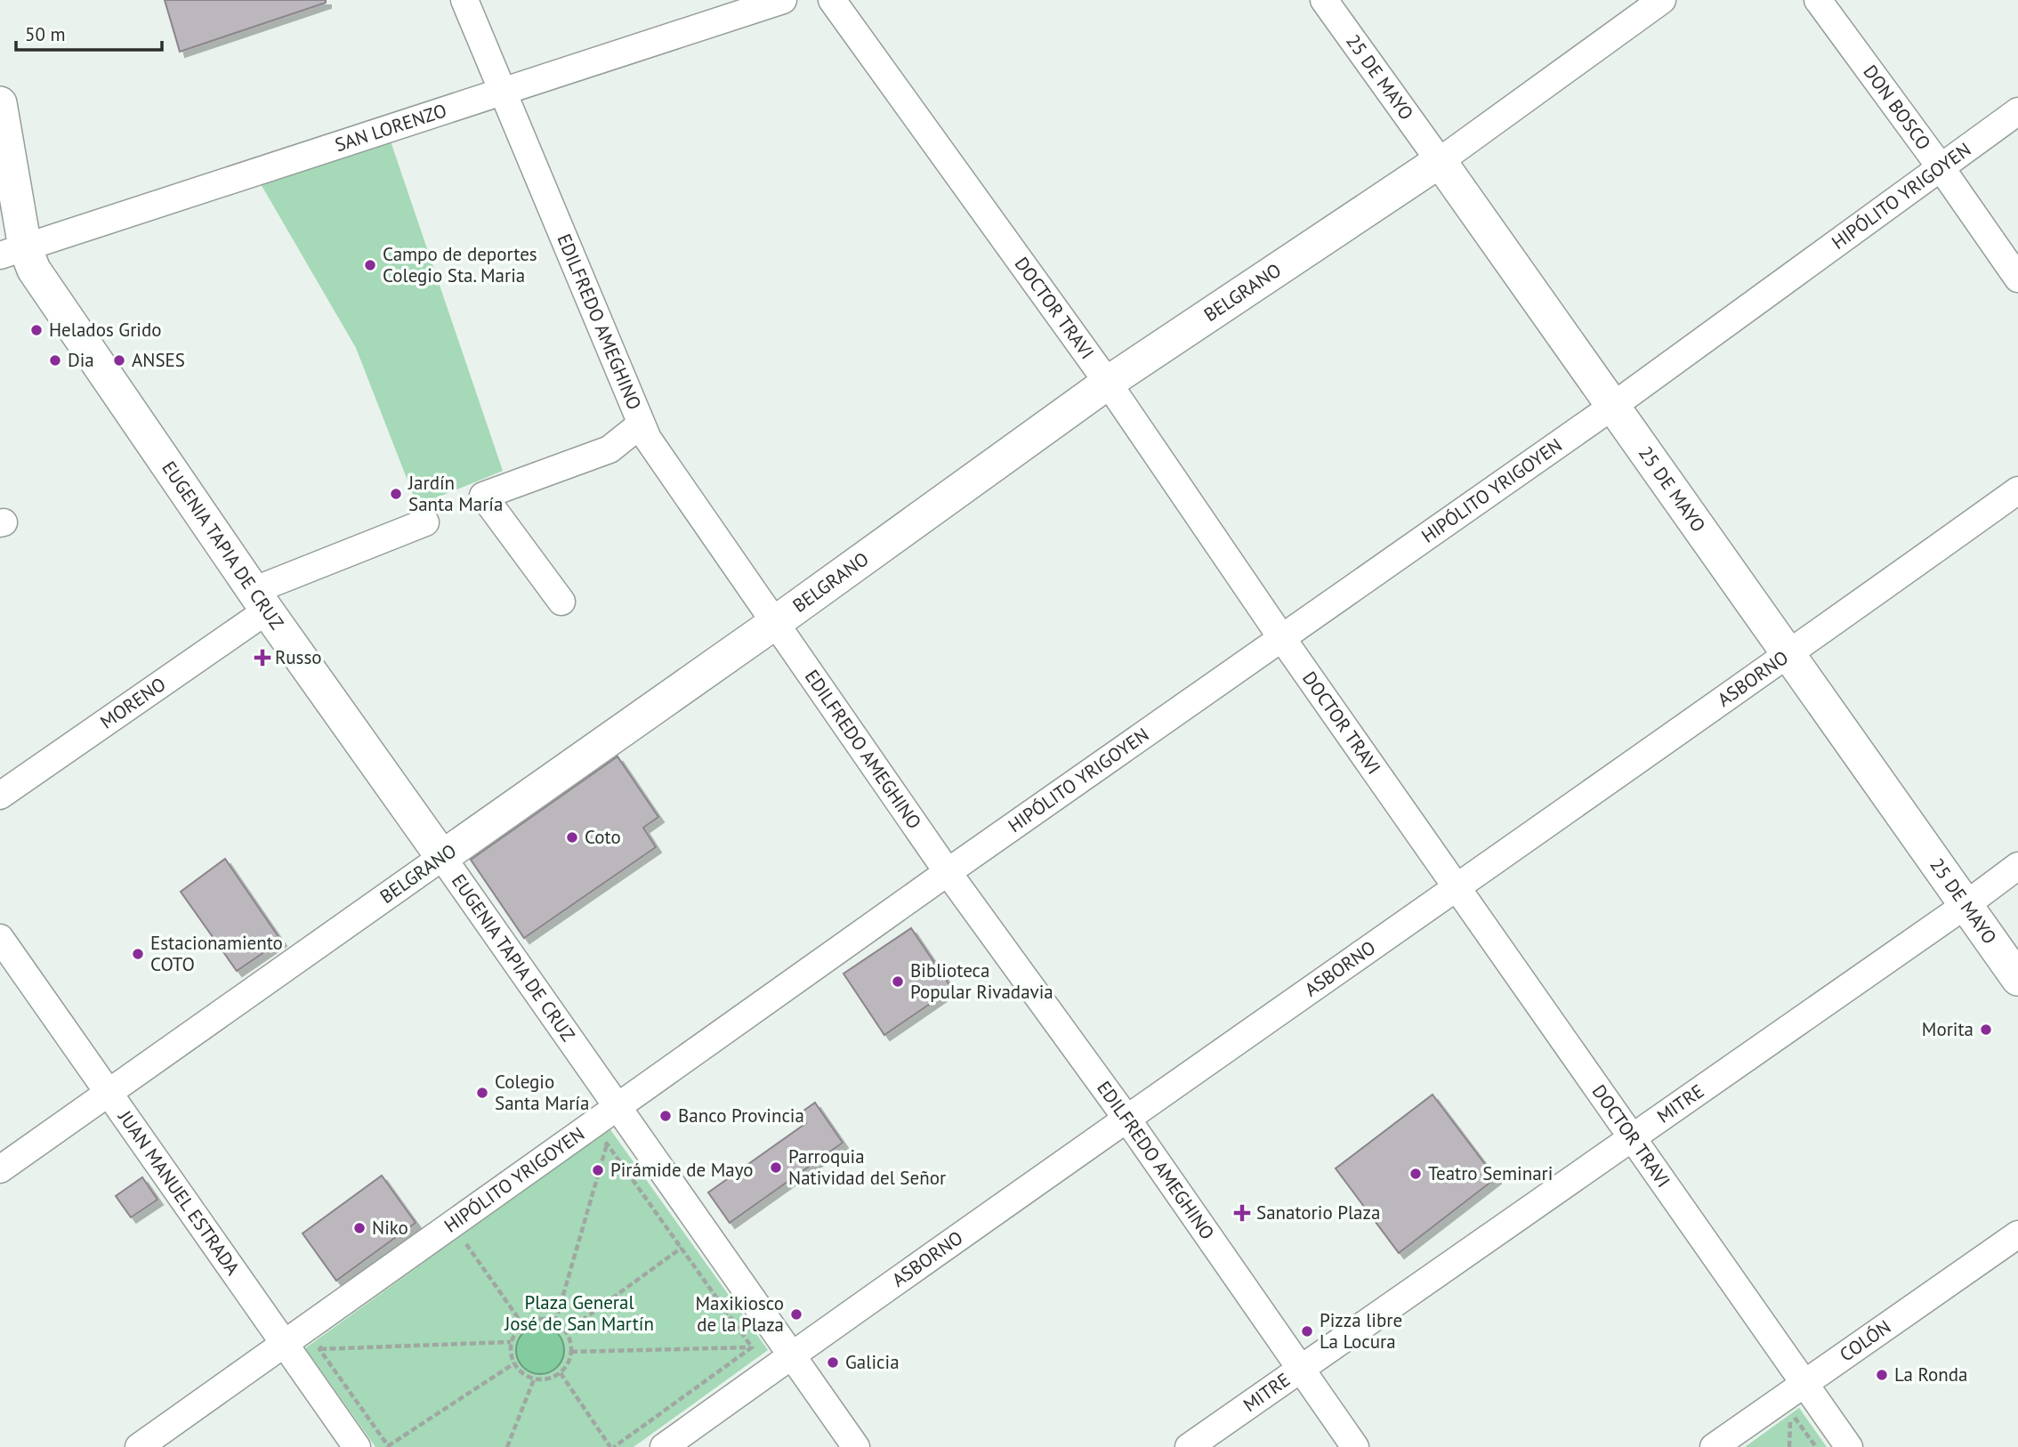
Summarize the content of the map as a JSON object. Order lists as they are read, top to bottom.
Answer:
{
  "streets": {
    "main road": ["25 DE MAYO", "BELGRANO", "EUGENIA TAPIA DE CRUZ"],
    "street": [
      "DON BOSCO",
      "SAN LORENZO",
      "HIPÓLITO YRIGOYEN",
      "DOCTOR TRAVI",
      "EDILFREDO AMEGHINO",
      "ASBORNO",
      "MORENO",
      "MITRE",
      "JUAN MANUEL ESTRADA",
      "COLÓN"
    ]
  },
  "crossings": [
    ["25 DE MAYO", "HIPÓLITO YRIGOYEN"],
    ["25 DE MAYO", "BELGRANO"],
    ["25 DE MAYO", "ASBORNO"],
    ["25 DE MAYO", "MITRE"],
    ["DON BOSCO", "HIPÓLITO YRIGOYEN"],
    ["SAN LORENZO", "EDILFREDO AMEGHINO"],
    ["SAN LORENZO", "EUGENIA TAPIA DE CRUZ"],
    ["HIPÓLITO YRIGOYEN", "DOCTOR TRAVI"],
    ["HIPÓLITO YRIGOYEN", "EDILFREDO AMEGHINO"],
    ["HIPÓLITO YRIGOYEN", "EUGENIA TAPIA DE CRUZ"],
    ["HIPÓLITO YRIGOYEN", "JUAN MANUEL ESTRADA"],
    ["BELGRANO", "DOCTOR TRAVI"],
    ["BELGRANO", "EDILFREDO AMEGHINO"],
    ["BELGRANO", "EUGENIA TAPIA DE CRUZ"],
    ["BELGRANO", "JUAN MANUEL ESTRADA"],
    ["DOCTOR TRAVI", "ASBORNO"],
    ["DOCTOR TRAVI", "MITRE"],
    ["DOCTOR TRAVI", "COLÓN"],
    ["EDILFREDO AMEGHINO", "ASBORNO"],
    ["EDILFREDO AMEGHINO", "MITRE"],
    ["EUGENIA TAPIA DE CRUZ", "ASBORNO"],
    ["EUGENIA TAPIA DE CRUZ", "MORENO"]
  ],
  "parks": ["Plaza General José de San Martín"],
  "places": {
    "other": [
      "Campo de deportes Colegio Sta. Maria",
      "Helados Grido",
      "Dia",
      "ANSES",
      "Jardín Santa María",
      "Coto",
      "Estacionamiento COTO",
      "Biblioteca Popular Rivadavia",
      "Morita",
      "Colegio Santa María",
      "Banco Provincia",
      "Parroquia Natividad del Señor",
      "Pirámide de Mayo",
      "Teatro Seminari",
      "Niko",
      "Maxikiosco de la Plaza",
      "Pizza libre La Locura",
      "Galicia",
      "La Ronda"
    ],
    "health": ["Russo", "Sanatorio Plaza"]
  },
  "scale_bar": "50 m"
}
